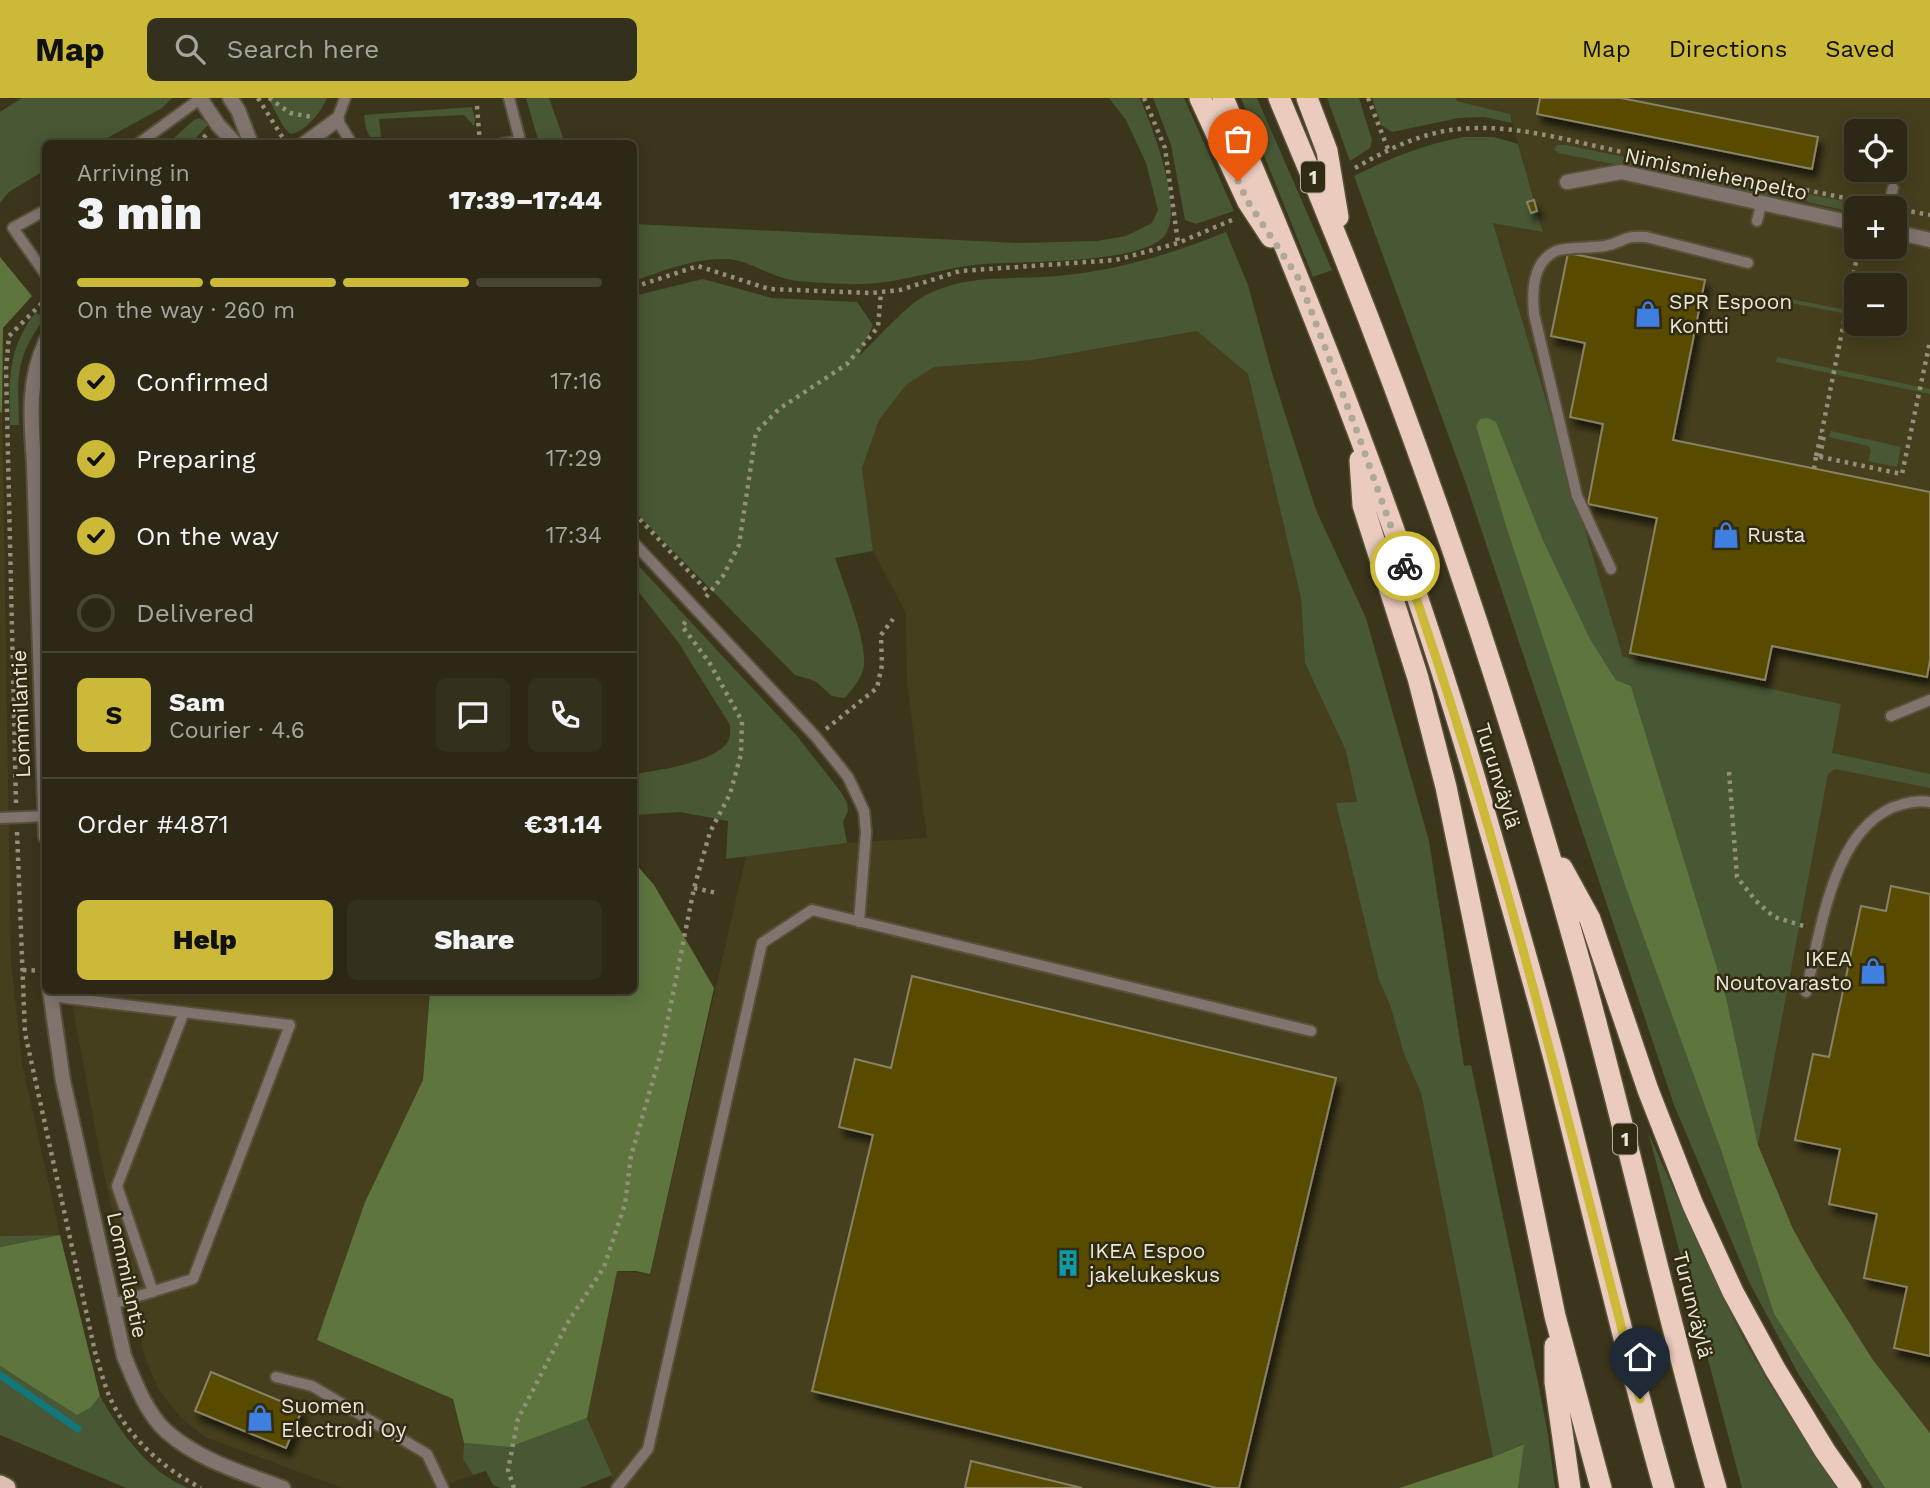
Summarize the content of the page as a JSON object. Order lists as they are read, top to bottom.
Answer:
{
  "streets": {
    "highway": ["1", "Turunväylä"],
    "street": ["Nimismiehenpelto", "Lommilantie"]
  },
  "places": {
    "shop": [
      "SPR Espoon Kontti",
      "Rusta",
      "IKEA Noutovarasto",
      "Suomen Electrodi Oy"
    ],
    "building": ["IKEA Espoo jakelukeskus"]
  },
  "page": {
    "header": "Map",
    "search": "Search here",
    "nav": ["Map", "Directions", "Saved"],
    "map_buttons": ["+", "−"],
    "heading": ["3 min", "Arriving in", "17:39–17:44"],
    "panel": [
      "Sam",
      "Courier · 4.6",
      "Order #4871",
      "€31.14"
    ],
    "bar": "On the way · 260 m",
    "list": [
      ["Confirmed", "17:16"],
      ["Preparing", "17:29"],
      ["On the way", "17:34"],
      "Delivered"
    ],
    "round": "S",
    "buttons": ["Help", "Share"]
  }
}
